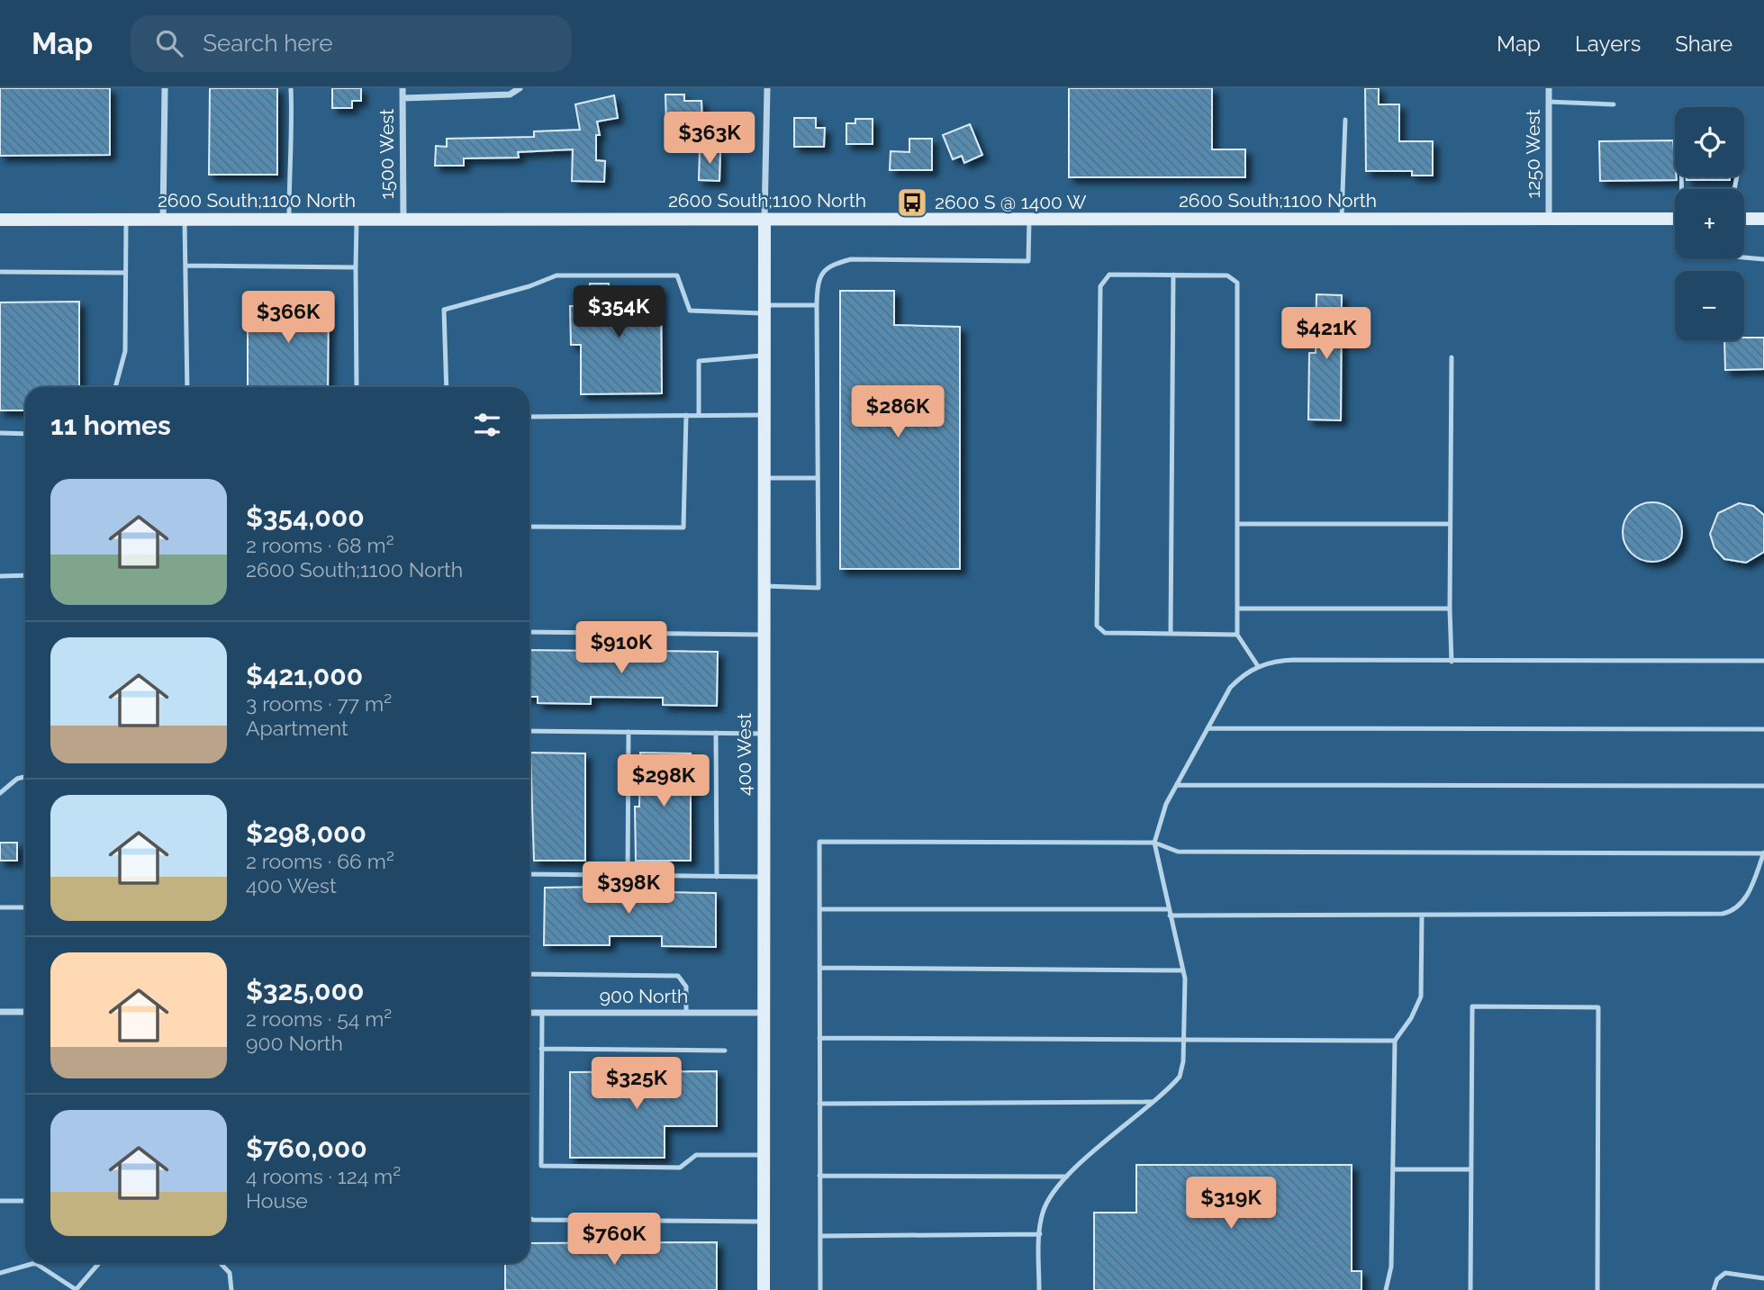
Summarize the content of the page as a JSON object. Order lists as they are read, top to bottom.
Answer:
{
  "streets": {
    "main road": ["2600 South;1100 North", "400 West"],
    "street": ["1500 West", "1250 West", "900 North"]
  },
  "crossings": [
    ["1500 West", "2600 South;1100 North"],
    ["1250 West", "2600 South;1100 North"],
    ["2600 South;1100 North", "400 West"],
    ["400 West", "900 North"]
  ],
  "places": {
    "bus stop": ["2600 S @ 1400 W"]
  },
  "page": {
    "header": "Map",
    "search": "Search here",
    "nav": ["Map", "Layers", "Share"],
    "map_buttons": ["+", "−"],
    "price": [
      "$363K",
      "$354K",
      "$366K",
      "$421K",
      "$286K",
      "$910K",
      "$298K",
      "$398K",
      "$325K",
      "$319K",
      "$760K"
    ],
    "heading": "11 homes",
    "list": [
      {
        "name": "$354,000",
        "note": "2 rooms · 68 m² · 2600 South;1100 North"
      },
      {
        "name": "$421,000",
        "note": "3 rooms · 77 m² · Apartment"
      },
      {
        "name": "$298,000",
        "note": "2 rooms · 66 m² · 400 West"
      },
      {
        "name": "$325,000",
        "note": "2 rooms · 54 m² · 900 North"
      },
      {
        "name": "$760,000",
        "note": "4 rooms · 124 m² · House"
      }
    ]
  }
}
